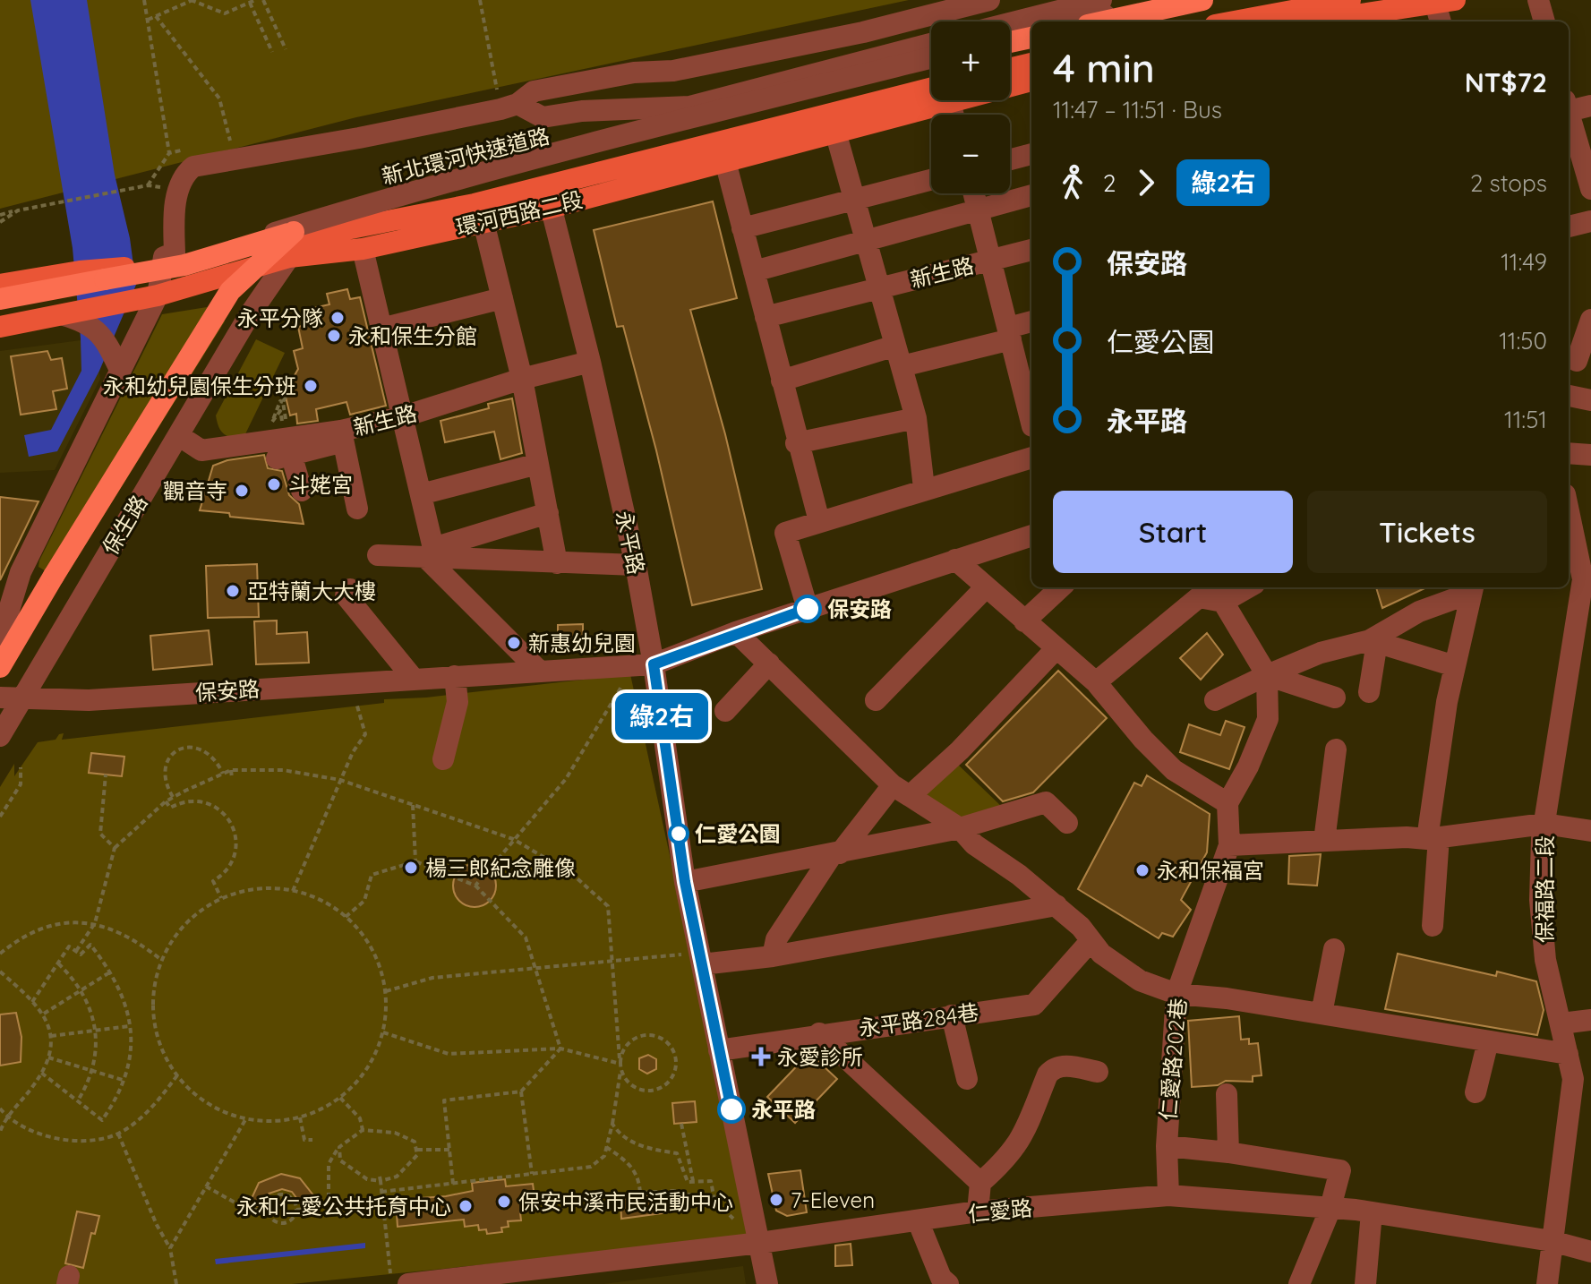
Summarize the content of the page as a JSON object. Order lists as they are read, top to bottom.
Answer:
{
  "streets": {
    "highway": ["新北環河快速道路"],
    "main road": ["環河西路二段"],
    "street": [
      "新生路",
      "保生路",
      "永平路",
      "保安路",
      "保福路二段",
      "永平路284巷",
      "仁愛路202巷",
      "仁愛路"
    ]
  },
  "crossings": [
    ["新北環河快速道路", "環河西路二段"],
    ["新北環河快速道路", "保生路"],
    ["環河西路二段", "保生路"],
    ["環河西路二段", "永平路"],
    ["新生路", "保生路"],
    ["新生路", "永平路"],
    ["保生路", "保安路"],
    ["永平路", "保安路"],
    ["永平路", "永平路284巷"],
    ["永平路", "仁愛路"],
    ["保福路二段", "仁愛路"],
    ["仁愛路202巷", "仁愛路"]
  ],
  "places": {
    "other": [
      "永平分隊",
      "永和保生分館",
      "永和幼兒園保生分班",
      "斗姥宮",
      "觀音寺",
      "亞特蘭大大樓",
      "保安路",
      "新惠幼兒園",
      "仁愛公園",
      "楊三郎紀念雕像",
      "永和保福宮",
      "永平路",
      "7-Eleven",
      "保安中溪市民活動中心",
      "永和仁愛公共托育中心"
    ],
    "health": ["永愛診所"]
  },
  "lines": ["bus line 綠2右"],
  "page": {
    "on_map": "綠2右",
    "map_buttons": ["+", "−"],
    "heading": ["4 min", "11:47 – 11:51 · Bus", "NT$72"],
    "legs": ["2", "綠2右", "2 stops"],
    "list": [
      {
        "name": "保安路",
        "value": "11:49"
      },
      {
        "name": "仁愛公園",
        "value": "11:50"
      },
      {
        "name": "永平路",
        "value": "11:51"
      }
    ],
    "buttons": ["Start", "Tickets"]
  }
}
